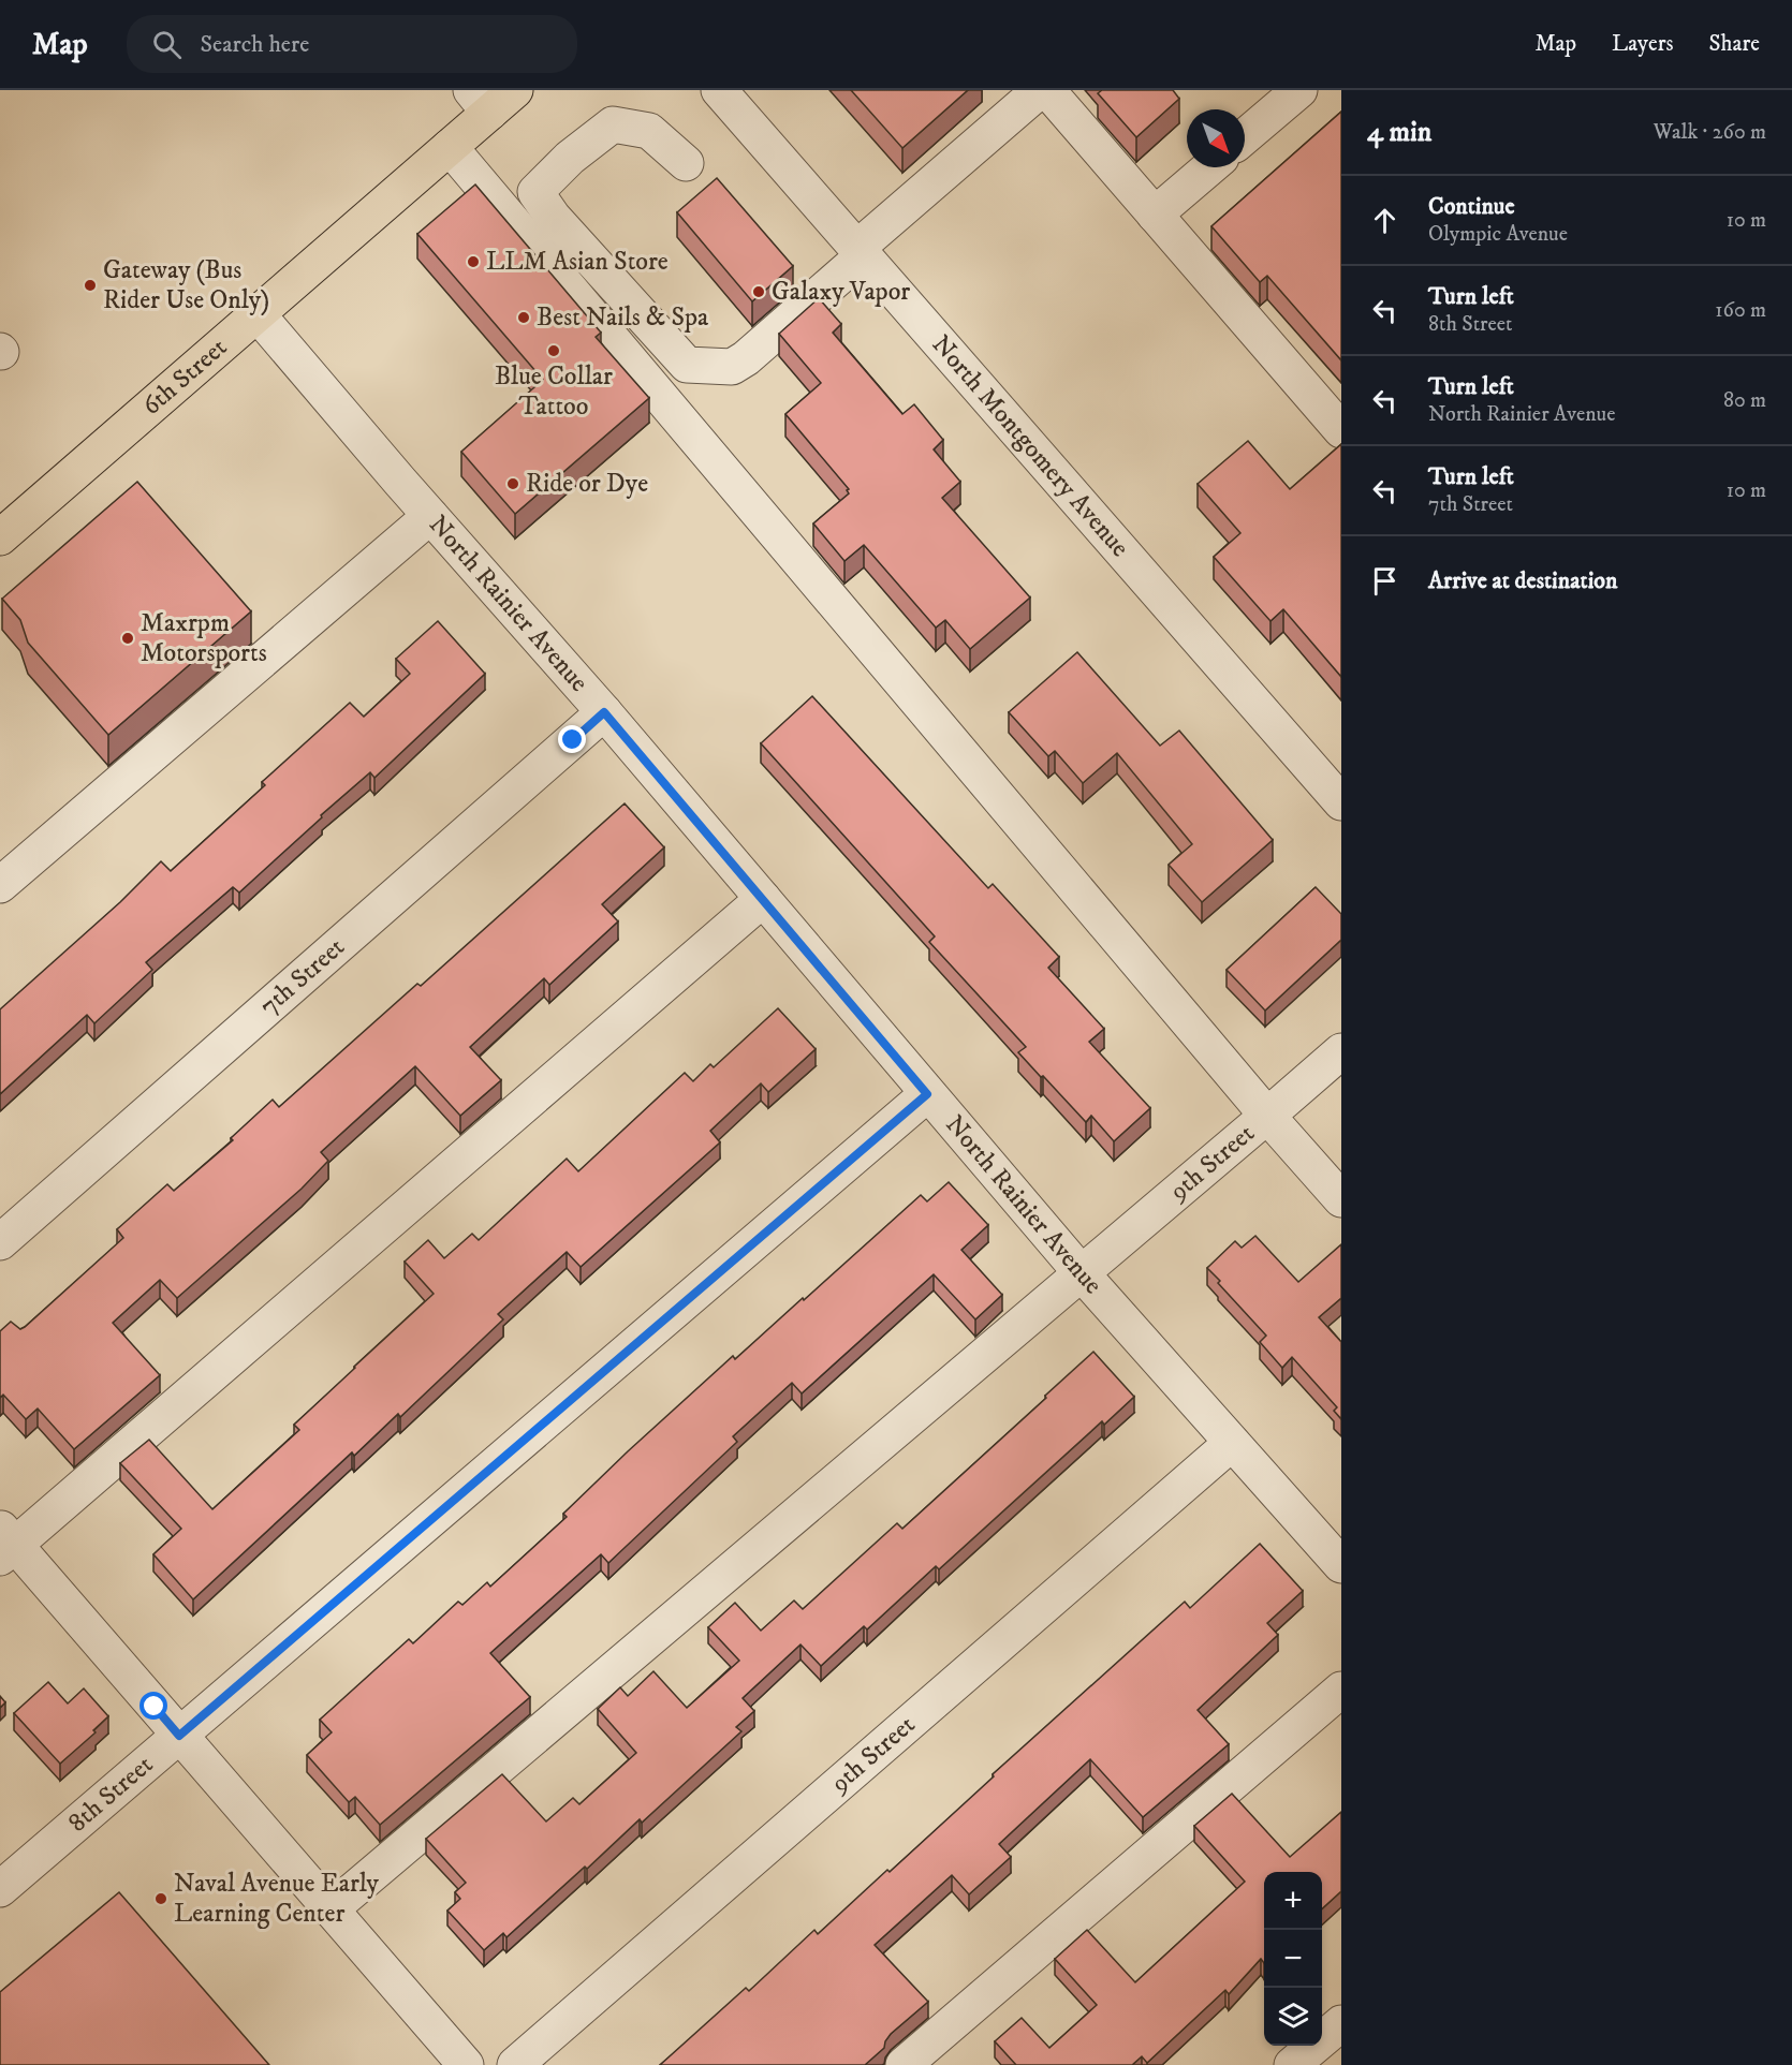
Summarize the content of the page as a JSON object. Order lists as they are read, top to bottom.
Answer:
{
  "streets": {
    "main road": ["6th Street"],
    "street": [
      "North Montgomery Avenue",
      "North Rainier Avenue",
      "7th Street",
      "9th Street",
      "8th Street"
    ]
  },
  "crossings": [
    ["6th Street", "North Rainier Avenue"],
    ["North Rainier Avenue", "7th Street"],
    ["North Rainier Avenue", "9th Street"],
    ["North Rainier Avenue", "8th Street"]
  ],
  "places": [
    "LLM Asian Store",
    "Gateway (Bus Rider Use Only)",
    "Galaxy Vapor",
    "Best Nails & Spa",
    "Blue Collar Tattoo",
    "Ride or Dye",
    "Maxrpm Motorsports",
    "Naval Avenue Early Learning Center"
  ],
  "north": "bottom right",
  "page": {
    "header": "Map",
    "search": "Search here",
    "nav": ["Map", "Layers", "Share"],
    "heading": ["4 min", "Walk · 260 m"],
    "list": [
      ["Continue", "Olympic Avenue", "10 m"],
      ["Turn left", "8th Street", "160 m"],
      ["Turn left", "North Rainier Avenue", "80 m"],
      ["Turn left", "7th Street", "10 m"],
      "Arrive at destination"
    ],
    "map_buttons": ["+", "−"]
  }
}
